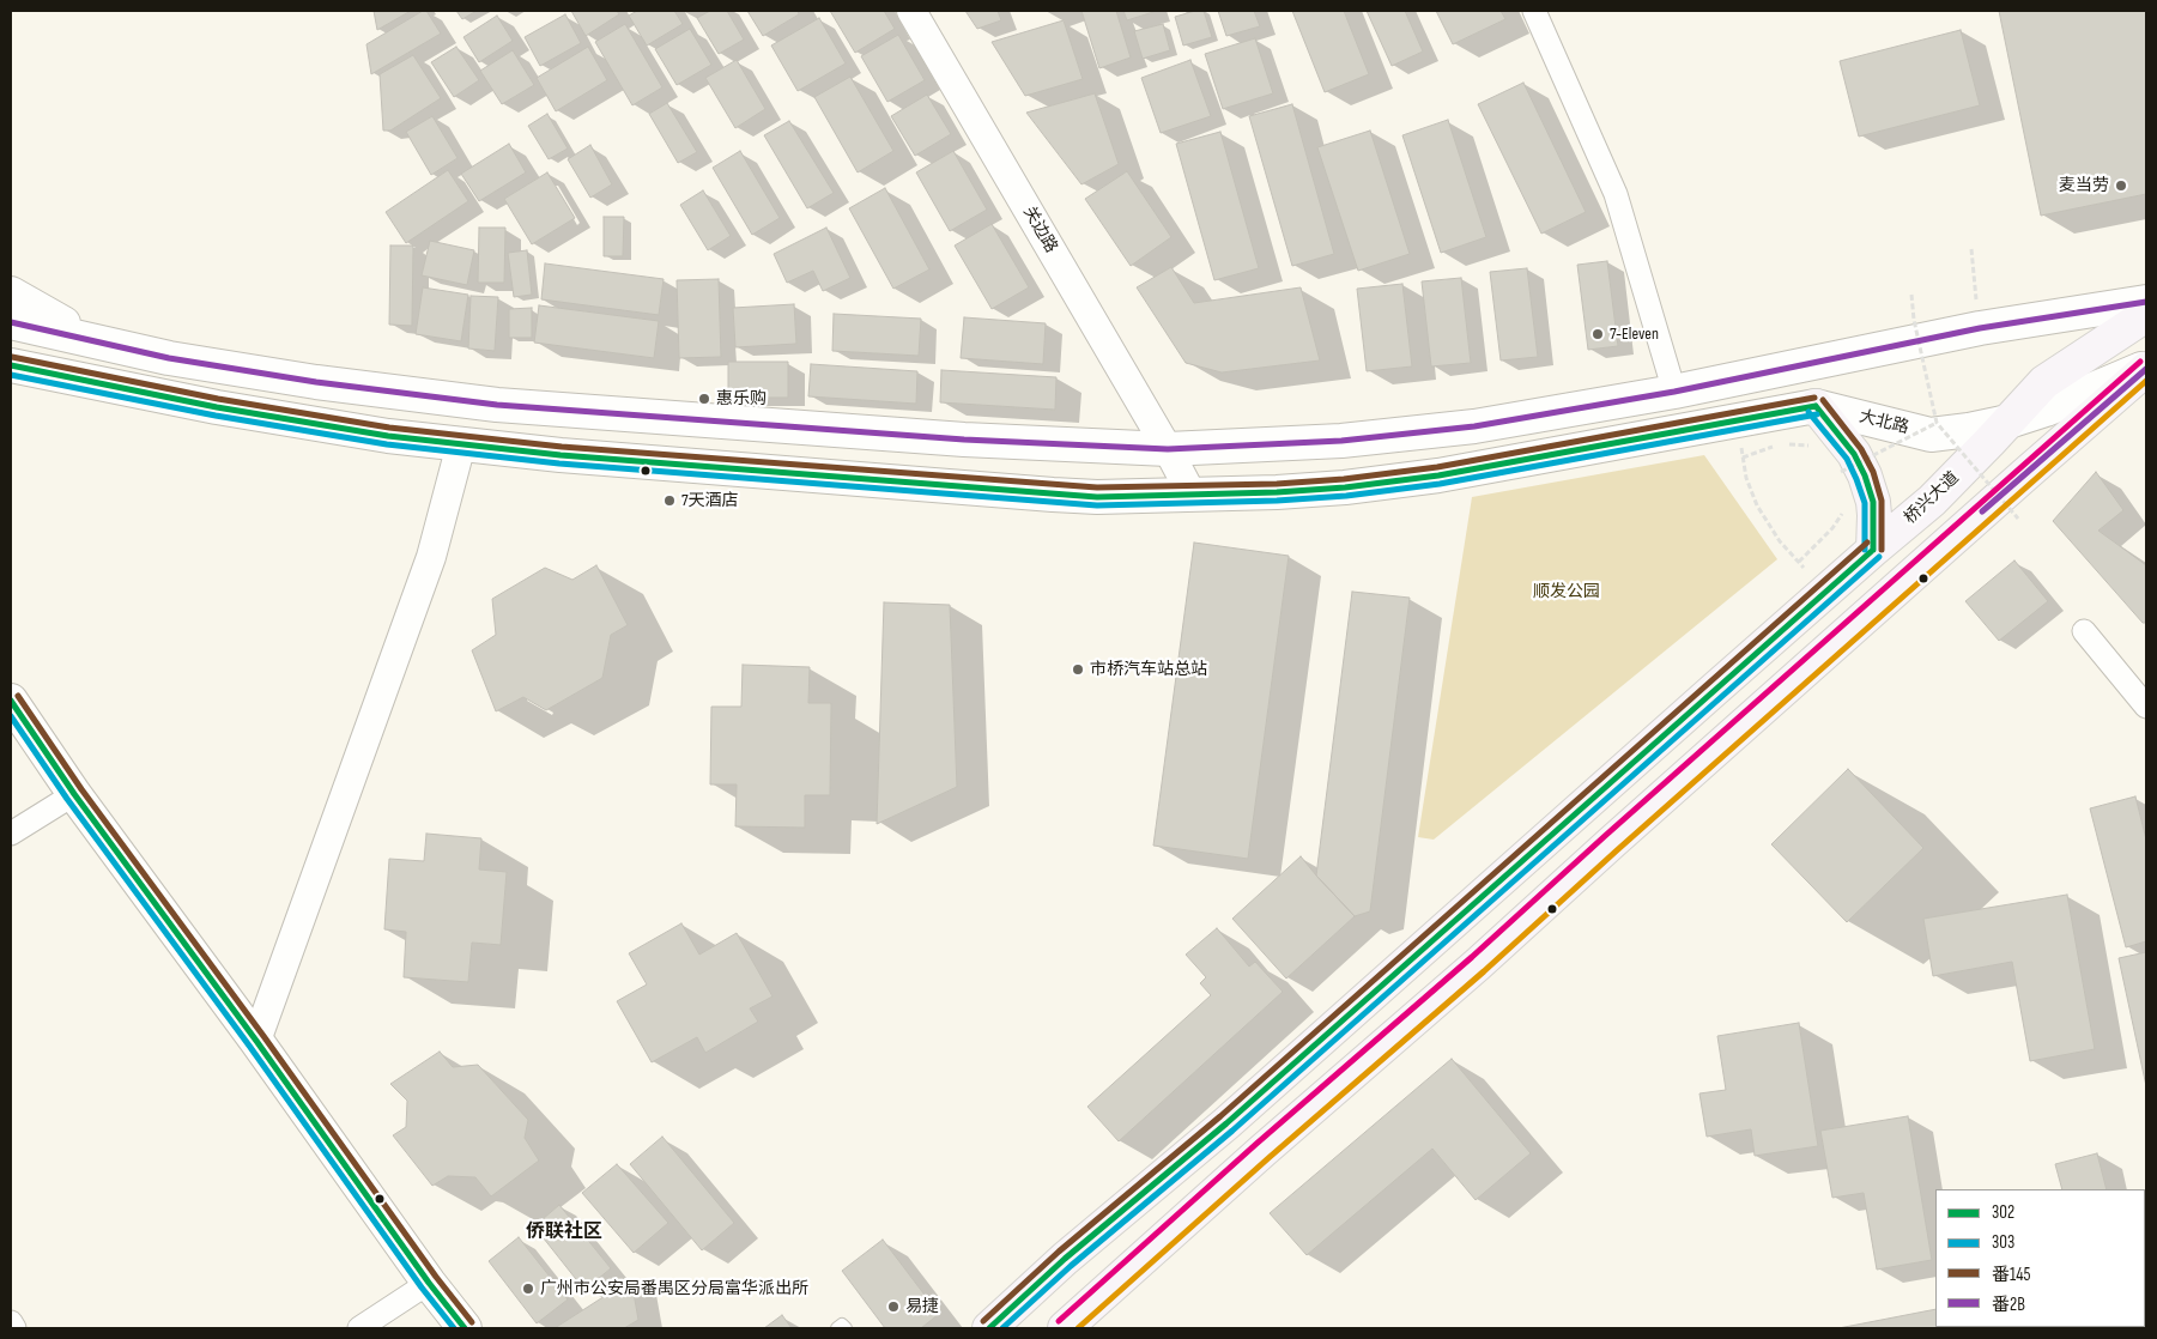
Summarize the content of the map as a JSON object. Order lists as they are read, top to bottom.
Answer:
{
  "streets": {
    "main road": ["大北路", "桥兴大道"],
    "street": ["关边路"]
  },
  "crossings": [
    ["关边路", "大北路"],
    ["大北路", "桥兴大道"]
  ],
  "districts": ["侨联社区"],
  "parks": ["顺发公园"],
  "places": [
    "麦当劳",
    "7-Eleven",
    "惠乐购",
    "7天酒店",
    "市桥汽车站总站",
    "广州市公安局番禺区分局富华派出所",
    "易捷"
  ],
  "lines": [
    "transit line 番2B",
    "transit line 番145",
    "transit line 302",
    "transit line 303"
  ],
  "legend": [
    "302",
    "303",
    "番145",
    "番2B"
  ]
}
